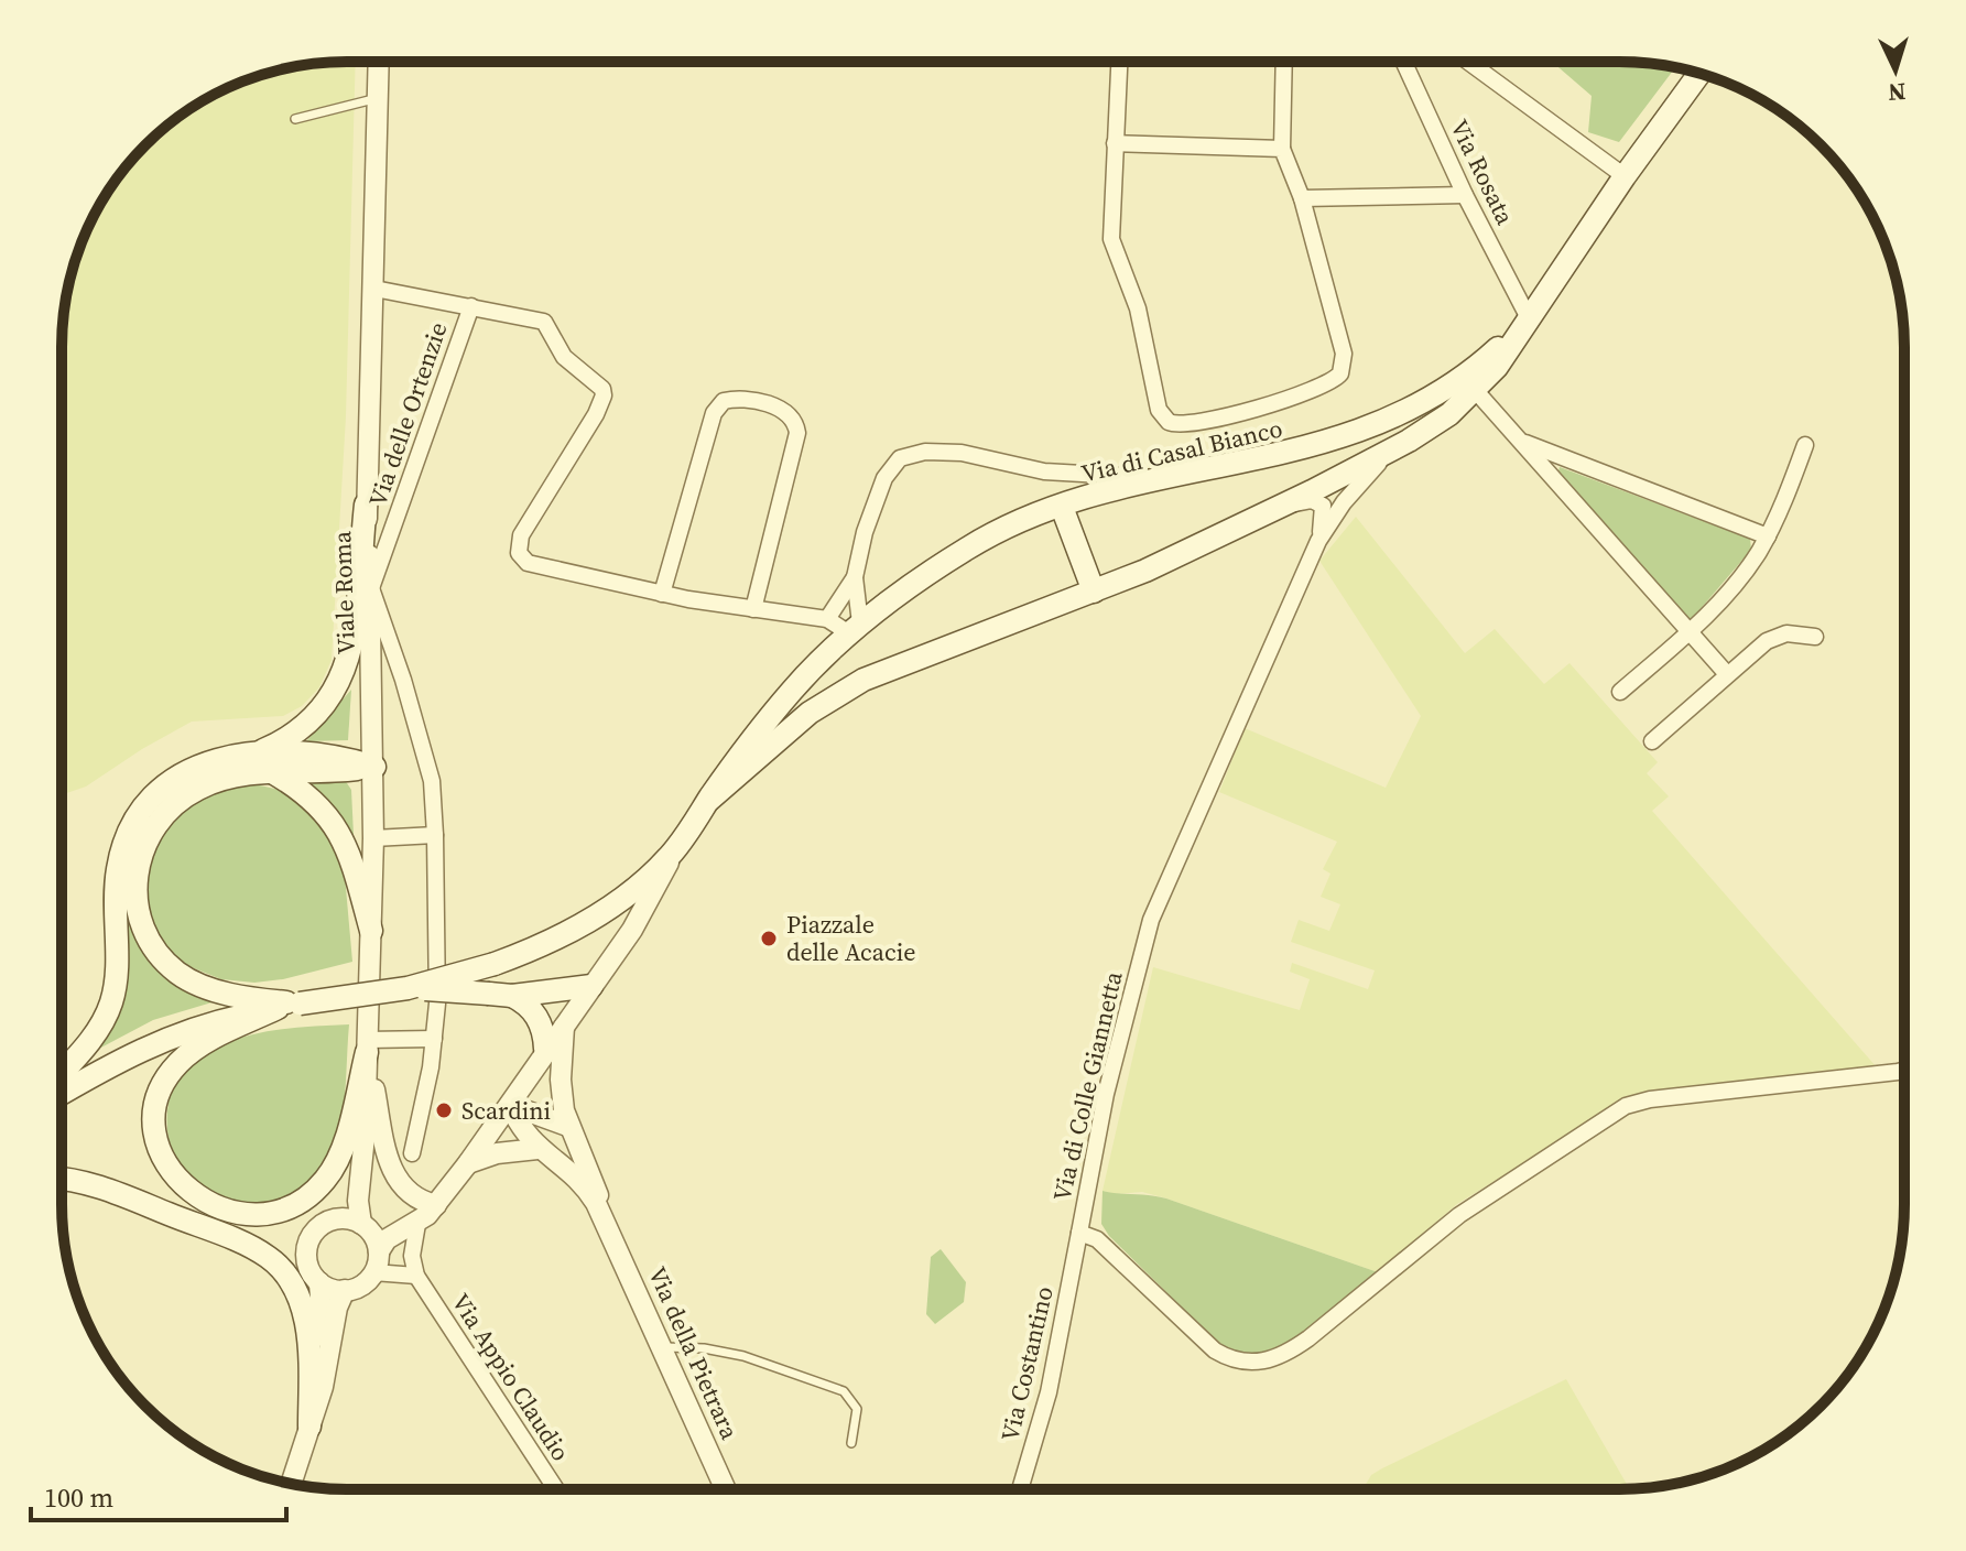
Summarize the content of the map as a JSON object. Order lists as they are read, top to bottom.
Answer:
{
  "streets": {
    "main road": ["Via di Casal Bianco"],
    "street": [
      "Via Rosata",
      "Via delle Ortenzie",
      "Viale Roma",
      "Via di Colle Giannetta",
      "Via della Pietrara",
      "Via Costantino",
      "Via Appio Claudio"
    ]
  },
  "crossings": [
    ["Via Rosata", "Via di Casal Bianco"],
    ["Via delle Ortenzie", "Viale Roma"],
    ["Via di Casal Bianco", "Via di Colle Giannetta"],
    ["Via di Colle Giannetta", "Via Costantino"]
  ],
  "places": ["Piazzale delle Acacie", "Scardini"],
  "scale_bar": "100 m",
  "north": "bottom"
}
